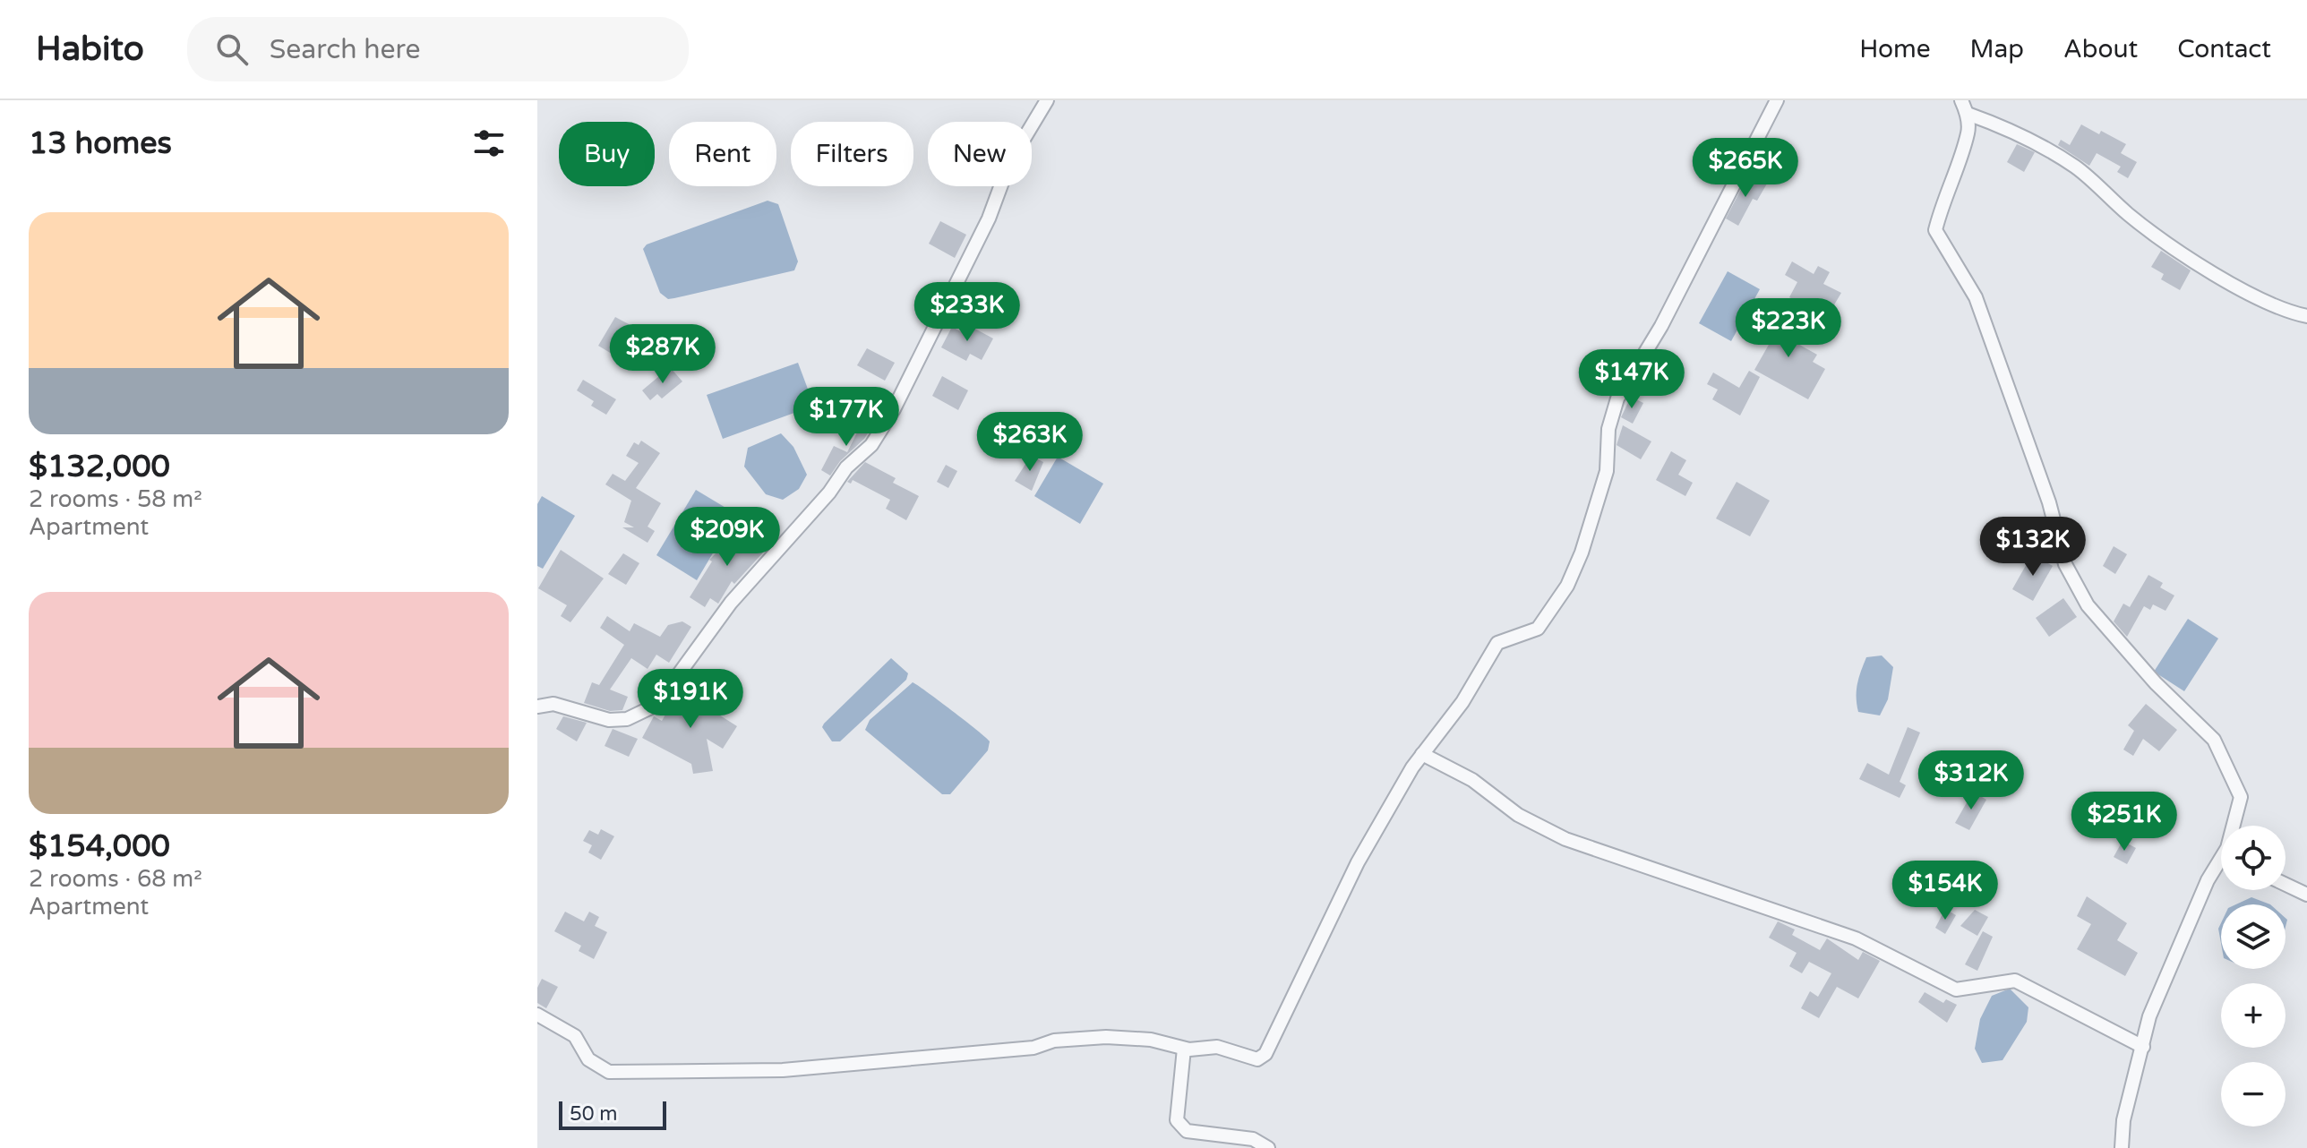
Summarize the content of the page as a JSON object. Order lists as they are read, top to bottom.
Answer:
{
  "scale_bar": "50 m",
  "page": {
    "header": "Habito",
    "search": "Search here",
    "nav": [
      "Home",
      "Map",
      "About",
      "Contact"
    ],
    "heading": "13 homes",
    "chip": [
      "Buy",
      "Rent",
      "Filters",
      "New"
    ],
    "price": [
      "$265K",
      "$233K",
      "$223K",
      "$287K",
      "$147K",
      "$177K",
      "$263K",
      "$209K",
      "$132K",
      "$191K",
      "$312K",
      "$251K",
      "$154K"
    ],
    "list": [
      {
        "name": "$132,000",
        "note": "2 rooms · 58 m² · Apartment"
      },
      {
        "name": "$154,000",
        "note": "2 rooms · 68 m² · Apartment"
      }
    ],
    "map_buttons": ["+", "−"],
    "scale": "50 m"
  }
}
